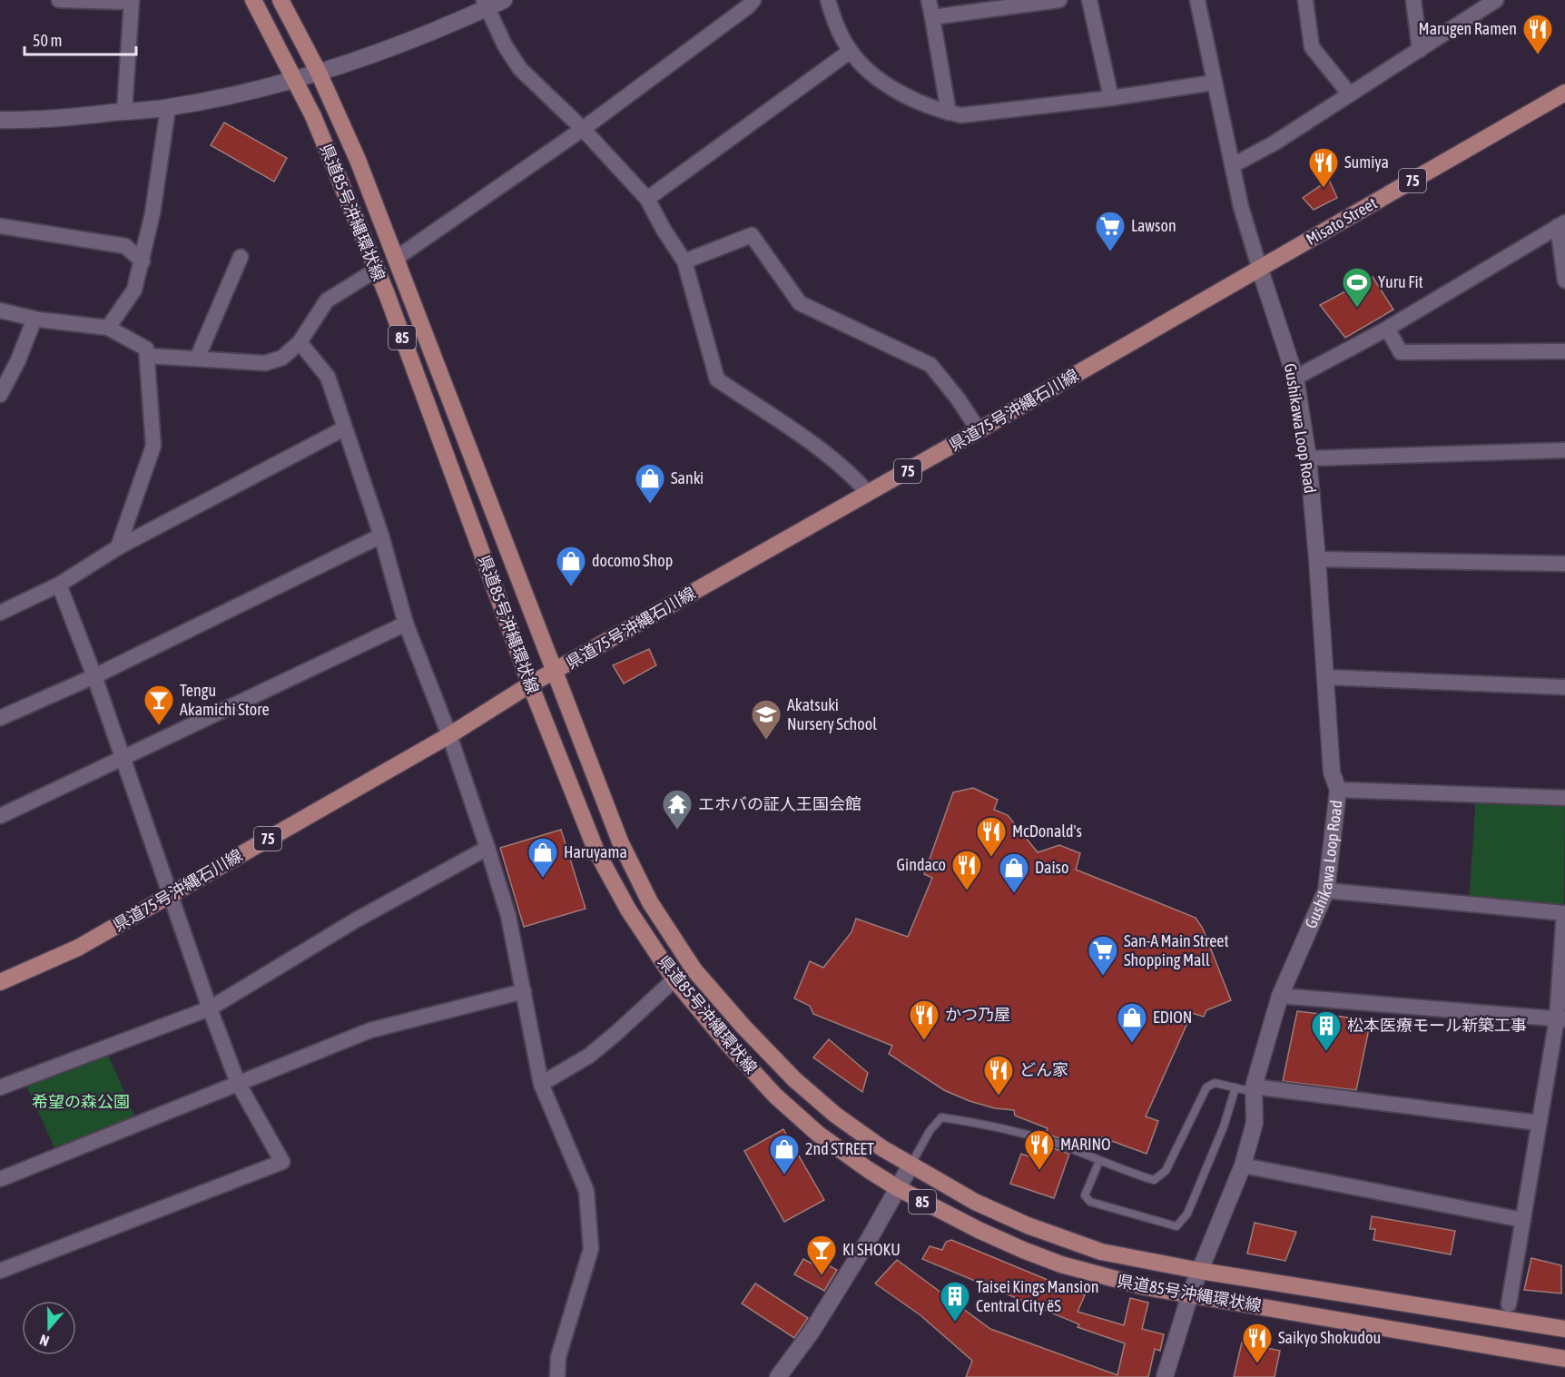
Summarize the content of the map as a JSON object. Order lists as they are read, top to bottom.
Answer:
{
  "streets": {
    "main road": [
      "75",
      "県道85号沖縄環状線",
      "Misato Street",
      "85",
      "県道75号沖縄石川線",
      "Gushikawa Loop Road"
    ]
  },
  "crossings": [
    ["県道85号沖縄環状線", "県道75号沖縄石川線"],
    ["県道85号沖縄環状線", "Gushikawa Loop Road"],
    ["Misato Street", "県道75号沖縄石川線"],
    ["Misato Street", "Gushikawa Loop Road"],
    ["県道75号沖縄石川線", "Gushikawa Loop Road"]
  ],
  "parks": ["希望の森公園"],
  "places": {
    "restaurant": [
      "Marugen Ramen",
      "Sumiya",
      "McDonald's",
      "Gindaco",
      "かつ乃屋",
      "どん家",
      "MARINO",
      "Saikyo Shokudou"
    ],
    "supermarket": ["Lawson", "San-A Main Street Shopping Mall"],
    "sports": ["Yuru Fit"],
    "shop": [
      "Sanki",
      "docomo Shop",
      "Haruyama",
      "Daiso",
      "EDION",
      "2nd STREET"
    ],
    "bar": ["Tengu Akamichi Store", "KI SHOKU"],
    "school or university": ["Akatsuki Nursery School"],
    "temple": ["エホバの証人王国会館"],
    "building": ["松本医療モール新築工事", "Taisei Kings Mansion Central City ëS"]
  },
  "scale_bar": "50 m",
  "north": "bottom"
}
